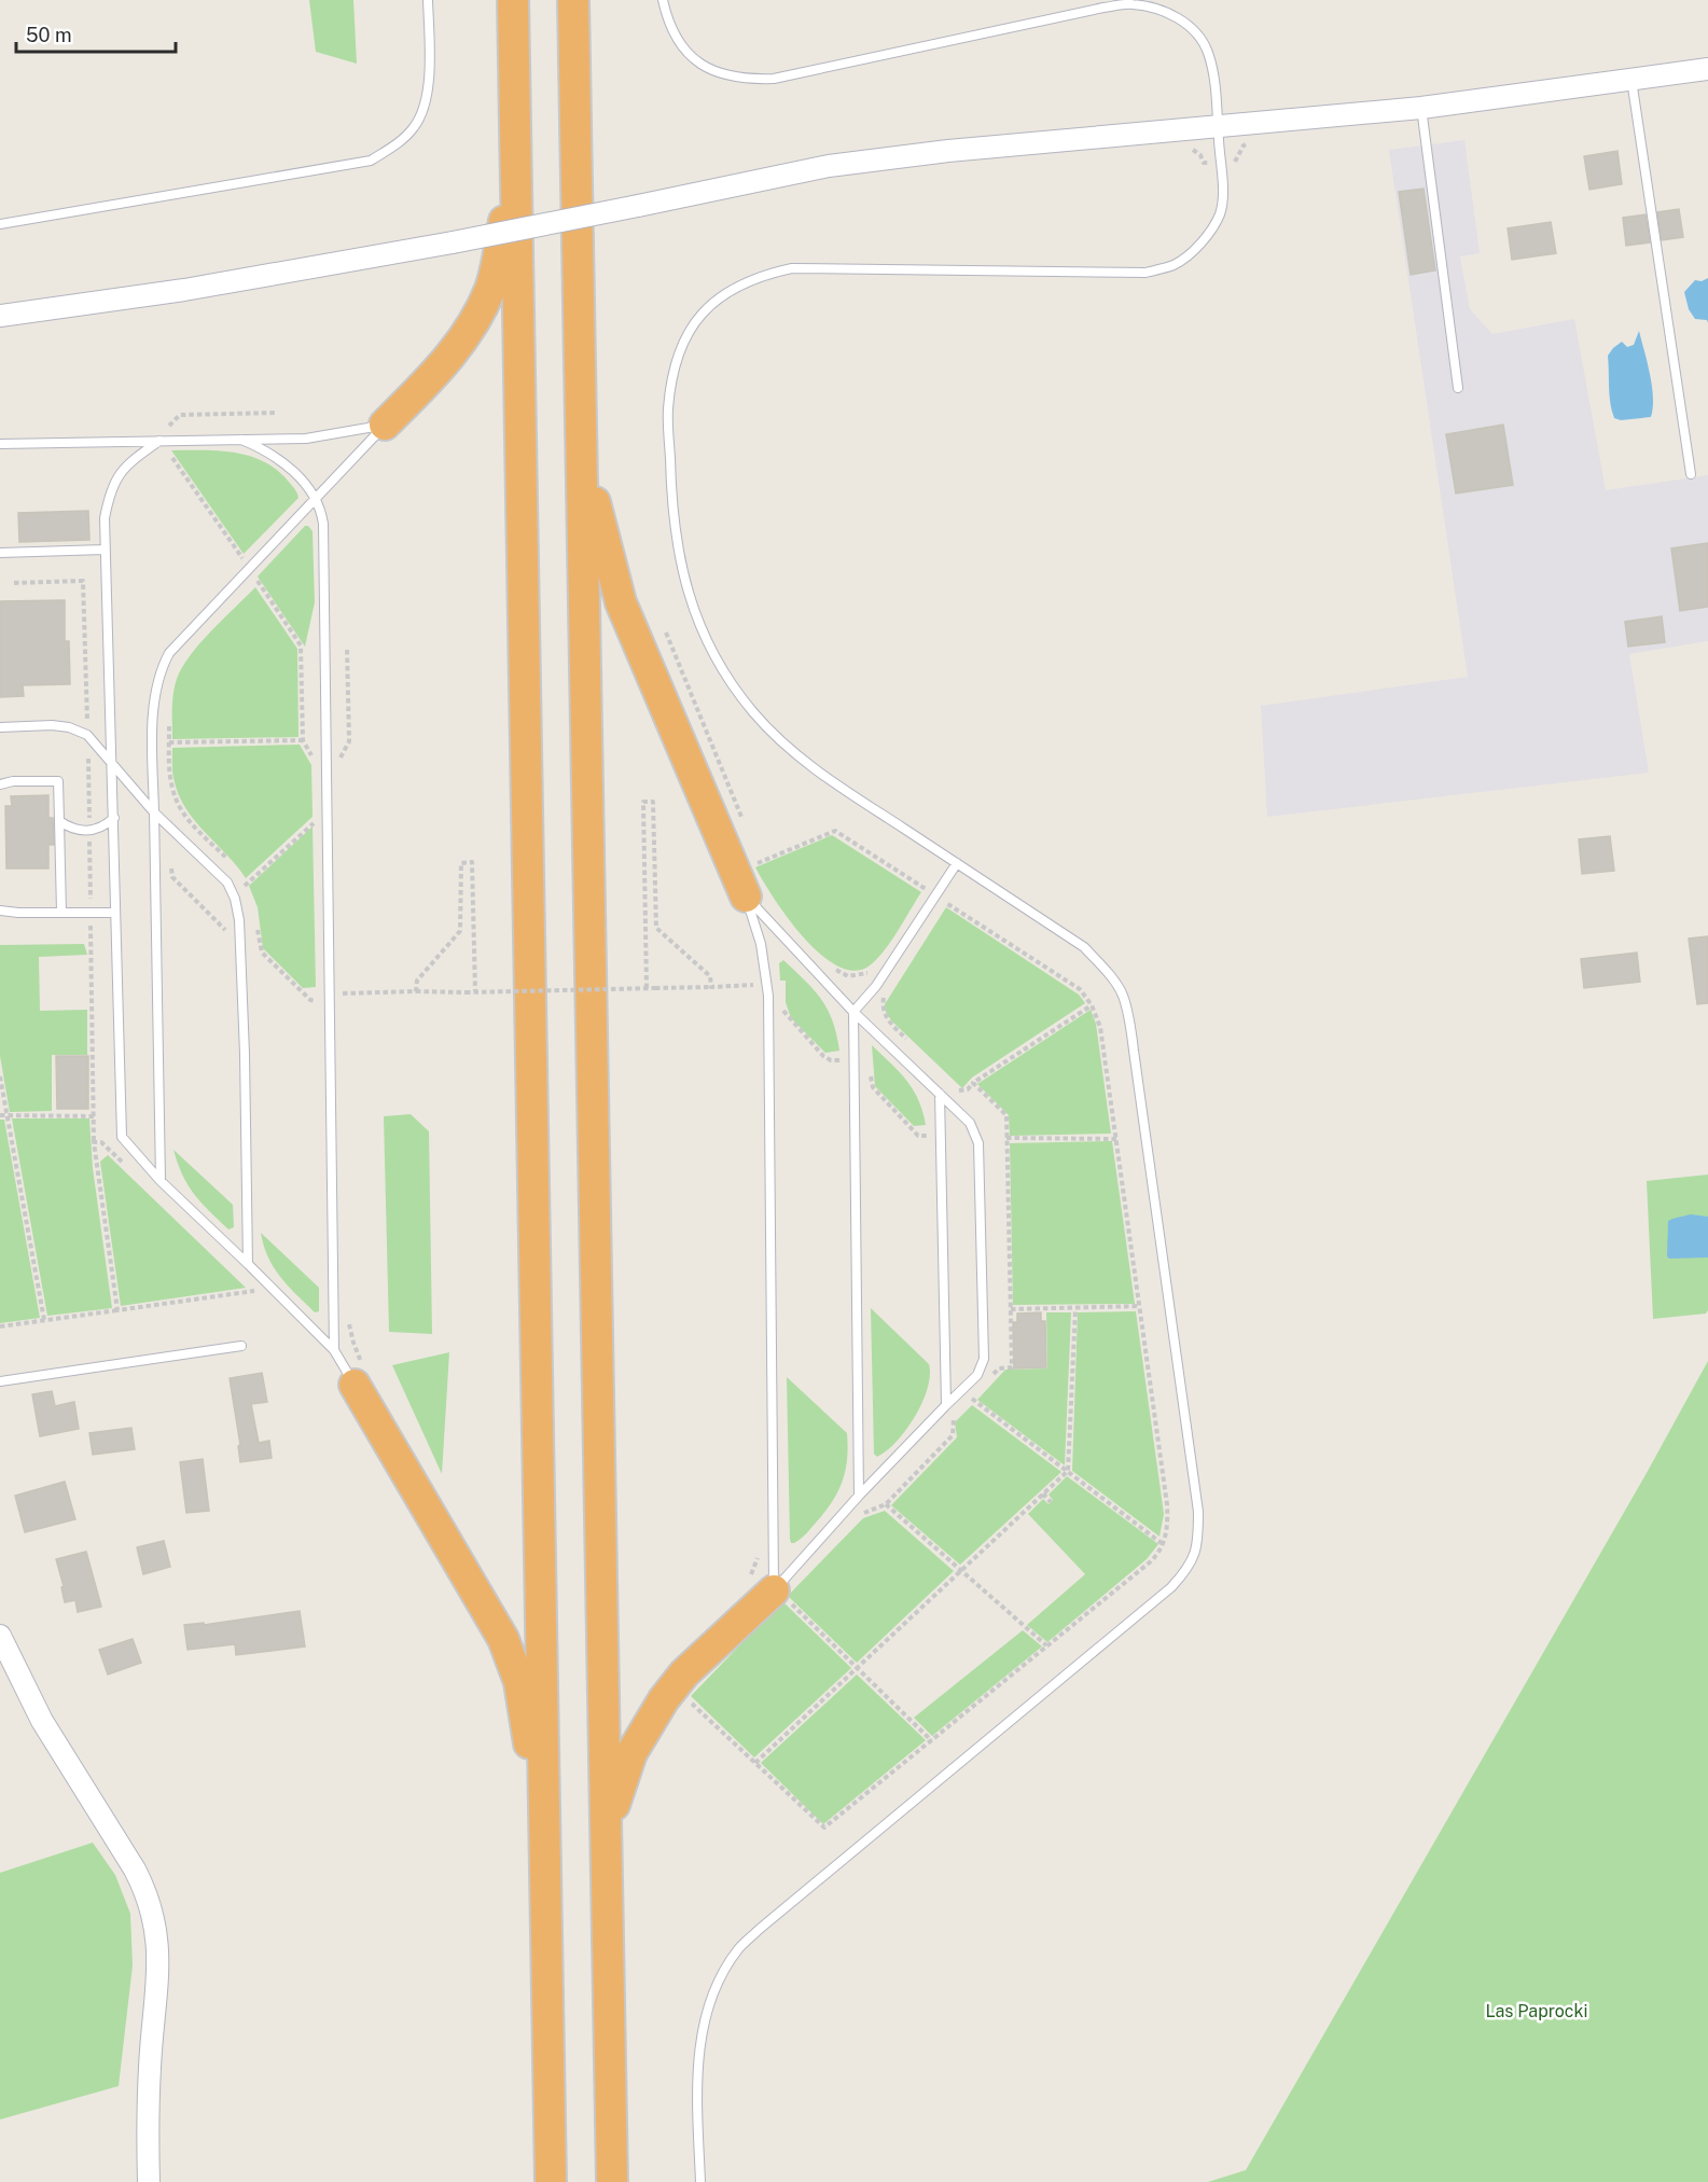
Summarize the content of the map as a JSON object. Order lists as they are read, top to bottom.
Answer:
{
  "parks": ["Las Paprocki"],
  "scale_bar": "50 m"
}
